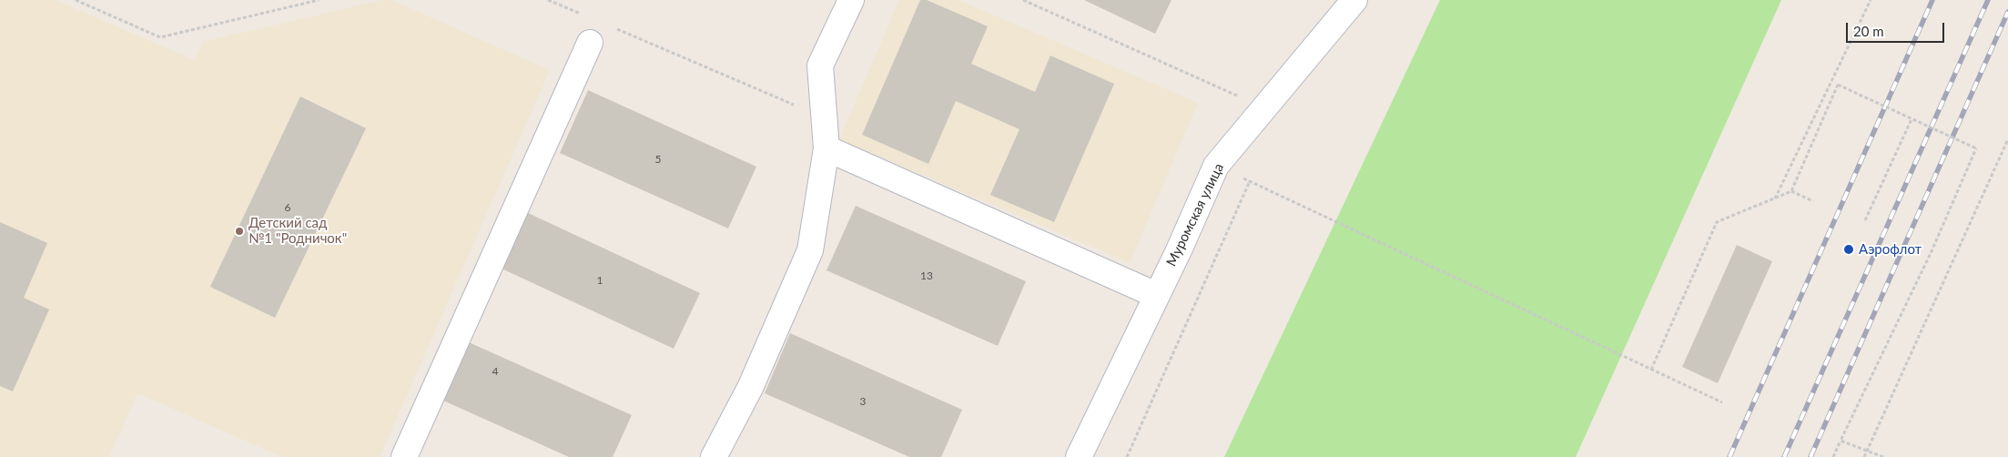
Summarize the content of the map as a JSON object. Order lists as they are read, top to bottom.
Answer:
{
  "streets": {
    "street": ["Муромская улица"]
  },
  "places": ["Детский сад №1 \"Родничок\"", "Аэрофлот"],
  "house_numbers": [
    "5",
    "6",
    "13",
    "1",
    "4",
    "3"
  ],
  "scale_bar": "20 m"
}
